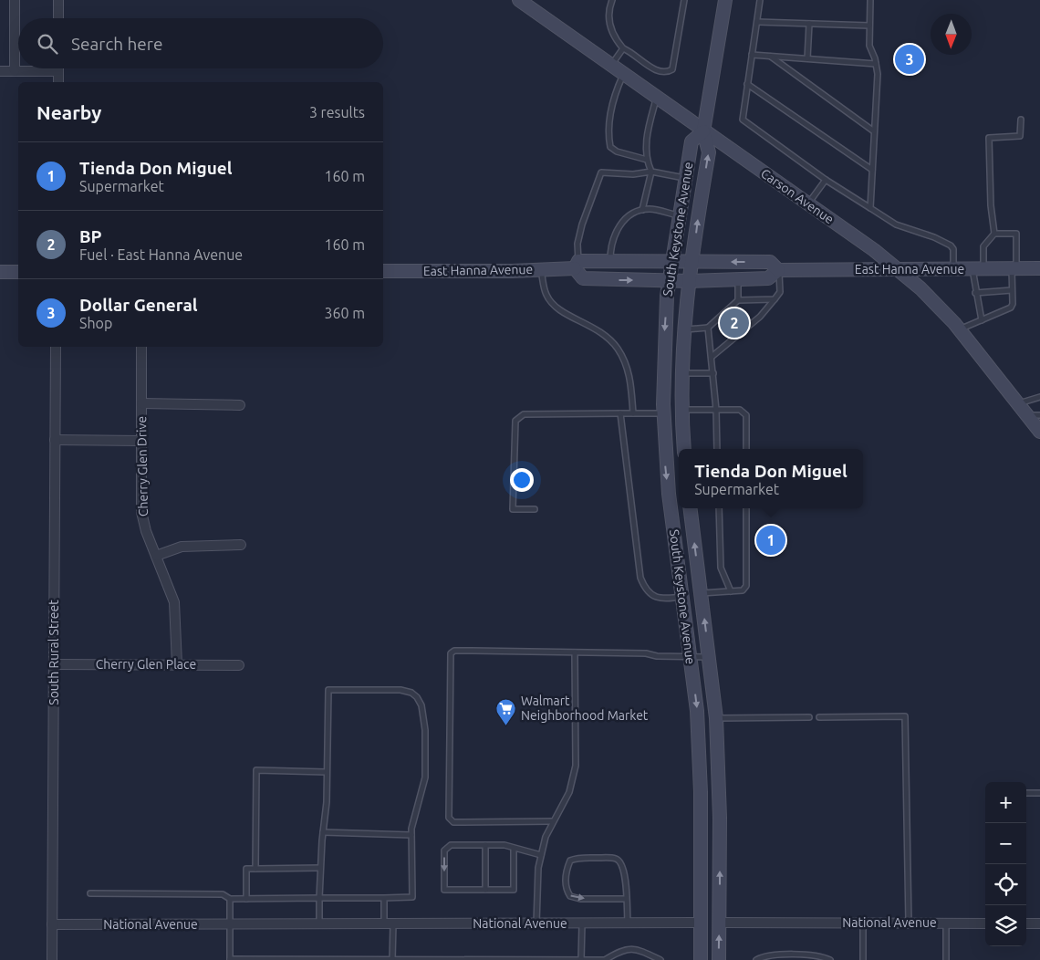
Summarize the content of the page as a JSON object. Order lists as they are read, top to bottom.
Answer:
{
  "streets": {
    "main road": [
      "Carson Avenue",
      "South Keystone Avenue",
      "East Hanna Avenue",
      "National Avenue"
    ],
    "street": ["Cherry Glen Drive", "South Rural Street", "Cherry Glen Place"]
  },
  "crossings": [
    ["Carson Avenue", "South Keystone Avenue"],
    ["Carson Avenue", "East Hanna Avenue"],
    ["South Keystone Avenue", "East Hanna Avenue"],
    ["South Keystone Avenue", "National Avenue"],
    ["Cherry Glen Drive", "Cherry Glen Place"],
    ["South Rural Street", "Cherry Glen Place"],
    ["South Rural Street", "National Avenue"]
  ],
  "places": {
    "supermarket": ["Walmart Neighborhood Market"]
  },
  "north": "bottom",
  "page": {
    "search": "Search here",
    "pins": ["3", "2", "1"],
    "heading": ["Nearby", "3 results"],
    "list": [
      {
        "mark": "1",
        "name": "Tienda Don Miguel",
        "note": "Supermarket",
        "value": "160 m"
      },
      {
        "mark": "2",
        "name": "BP",
        "note": "Fuel · East Hanna Avenue",
        "value": "160 m"
      },
      {
        "mark": "3",
        "name": "Dollar General",
        "note": "Shop",
        "value": "360 m"
      }
    ],
    "popup": ["Tienda Don Miguel", "Supermarket"],
    "map_buttons": ["+", "−"]
  }
}
